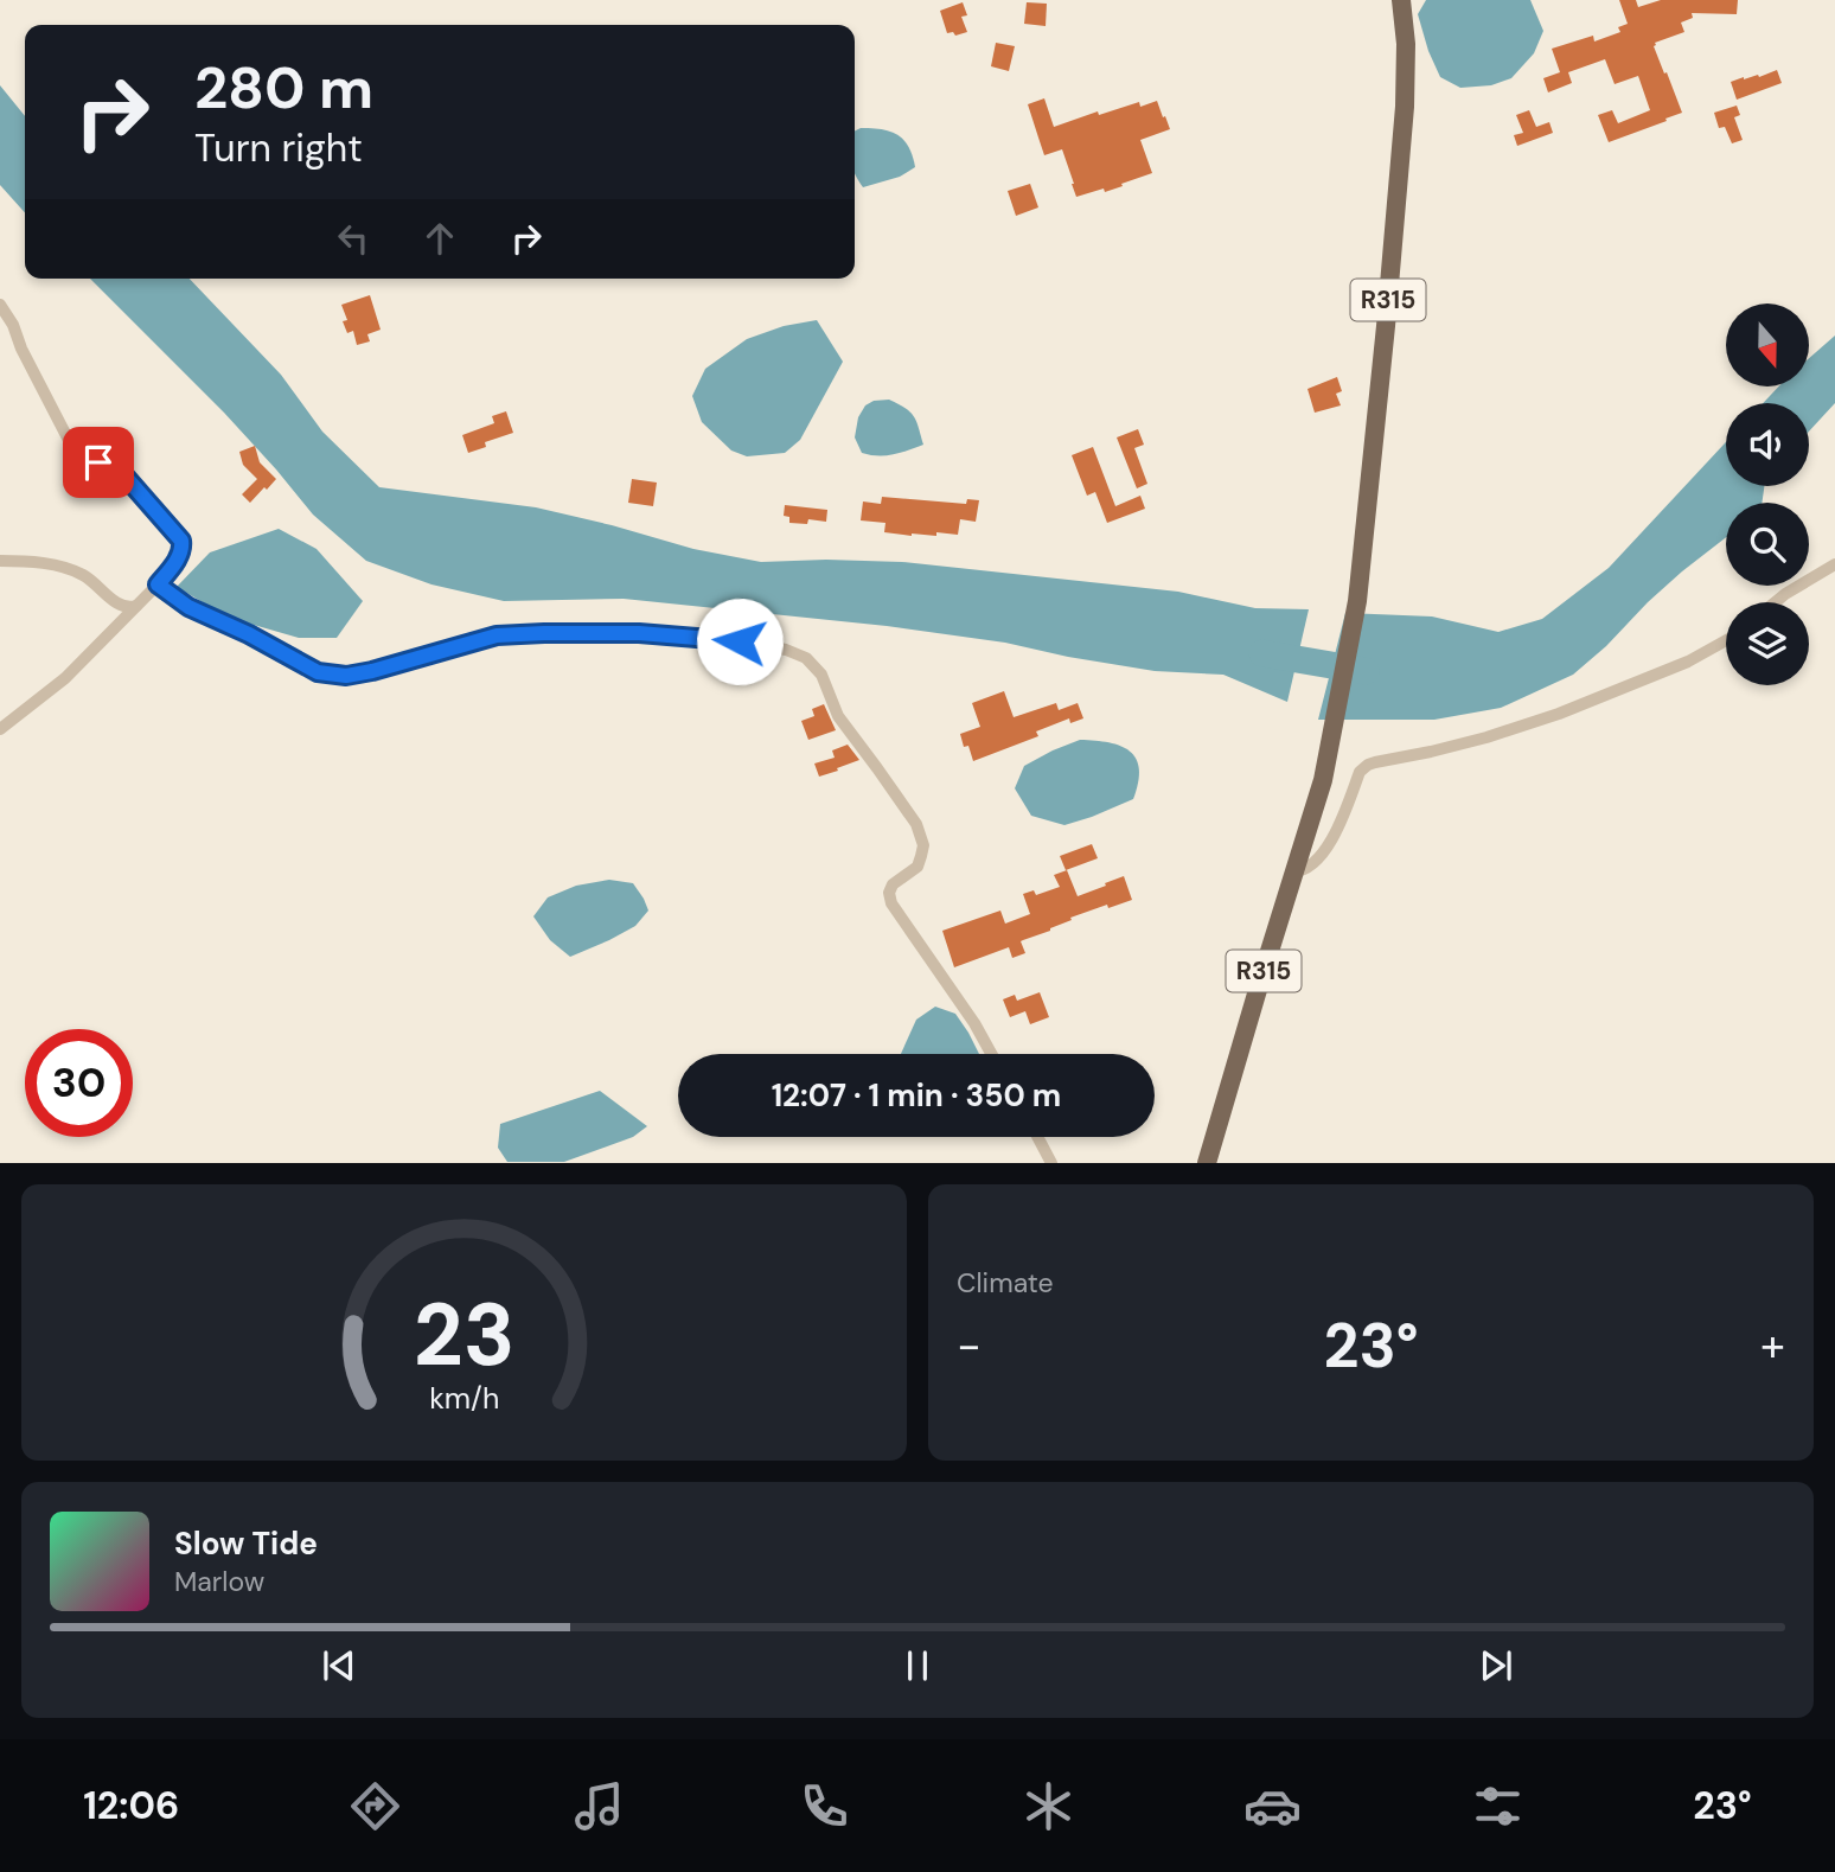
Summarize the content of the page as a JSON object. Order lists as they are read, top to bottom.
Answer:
{
  "streets": {
    "main road": ["R315"]
  },
  "north": "bottom",
  "page": {
    "turn": ["280 m", "Turn right"],
    "limit": "30",
    "trip": "12:07 · 1 min · 350 m",
    "tile": "Climate",
    "heat": ["−", "23°", "+"],
    "song": ["Slow Tide", "Marlow"],
    "tabs": ["12:06", "23°"],
    "gauge": ["23", "km/h"]
  }
}
